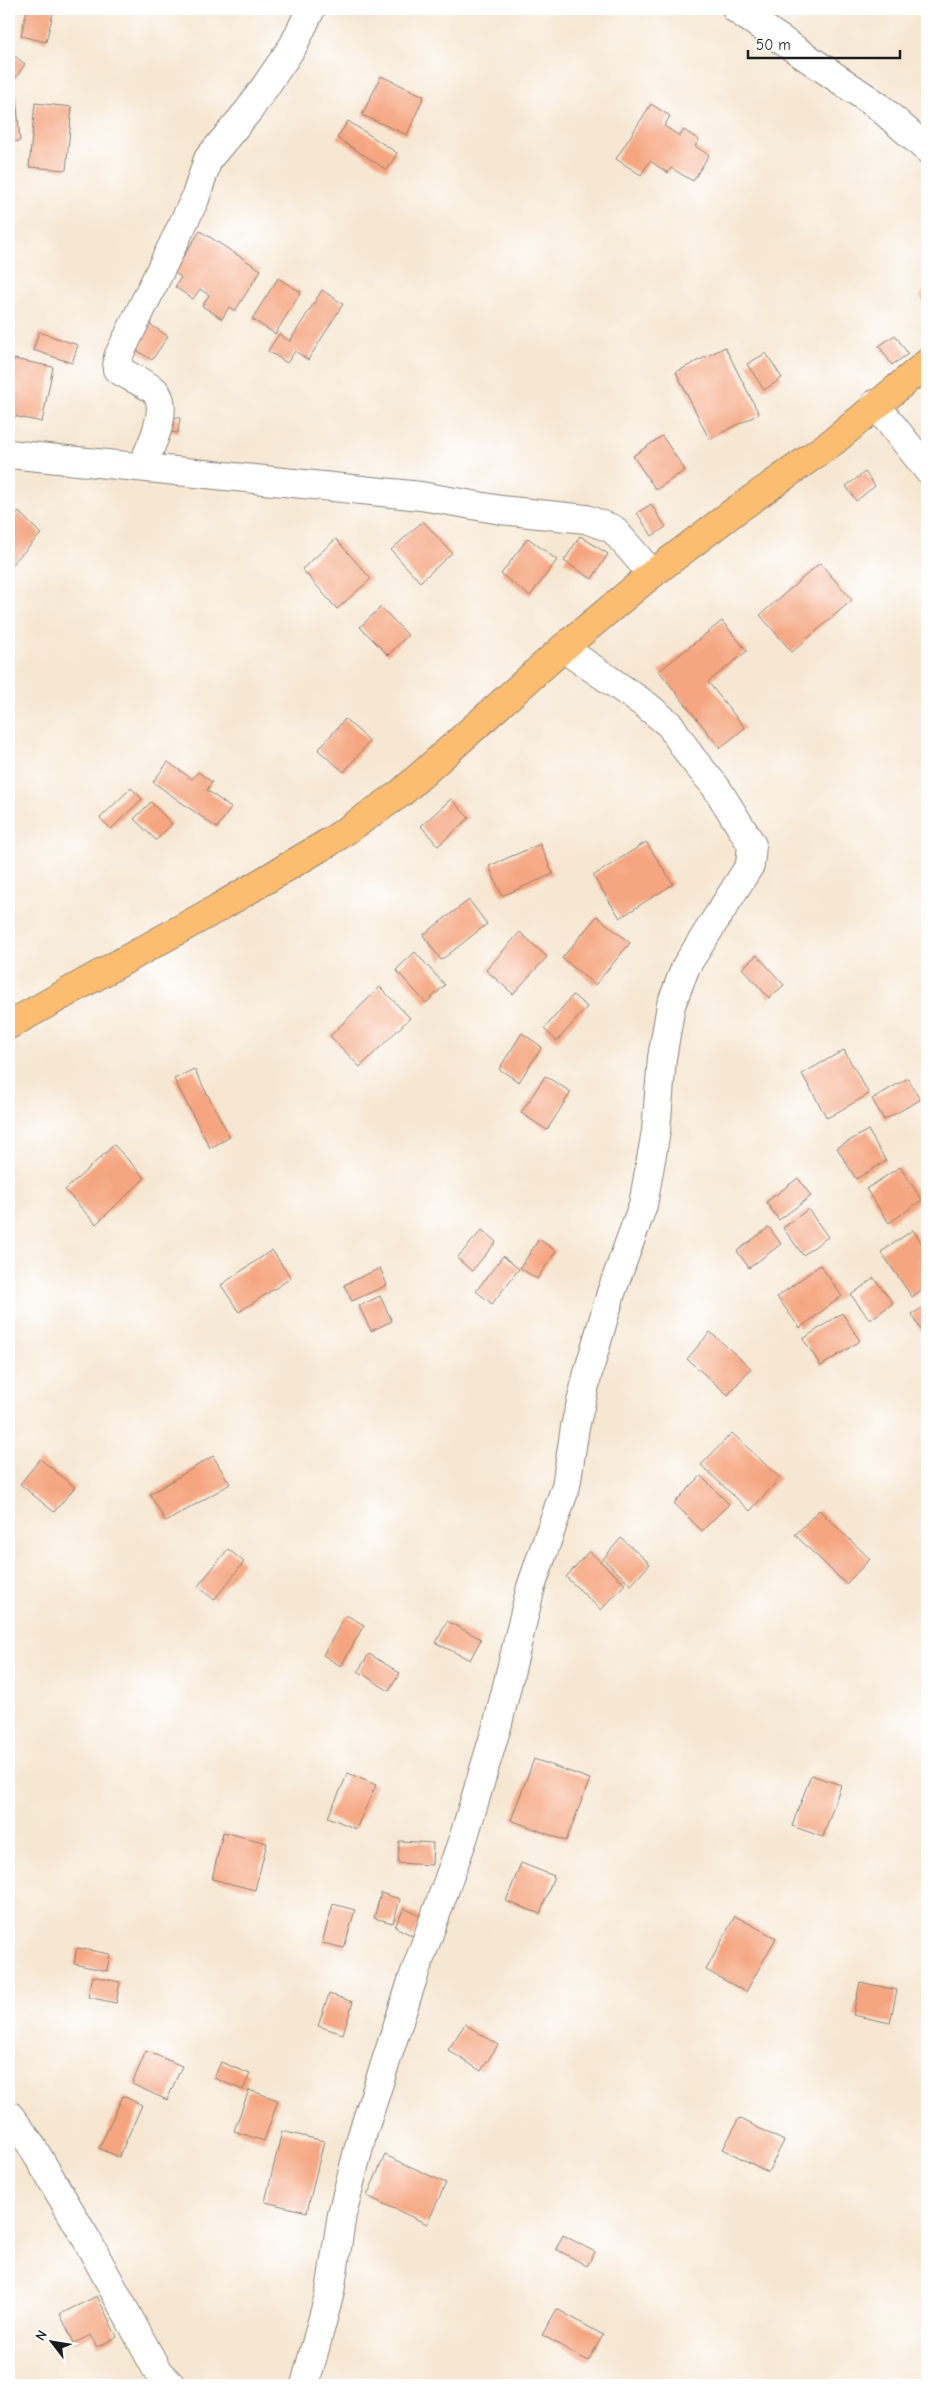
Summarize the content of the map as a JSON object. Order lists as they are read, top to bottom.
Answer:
{
  "scale_bar": "50 m",
  "north": "top left"
}
